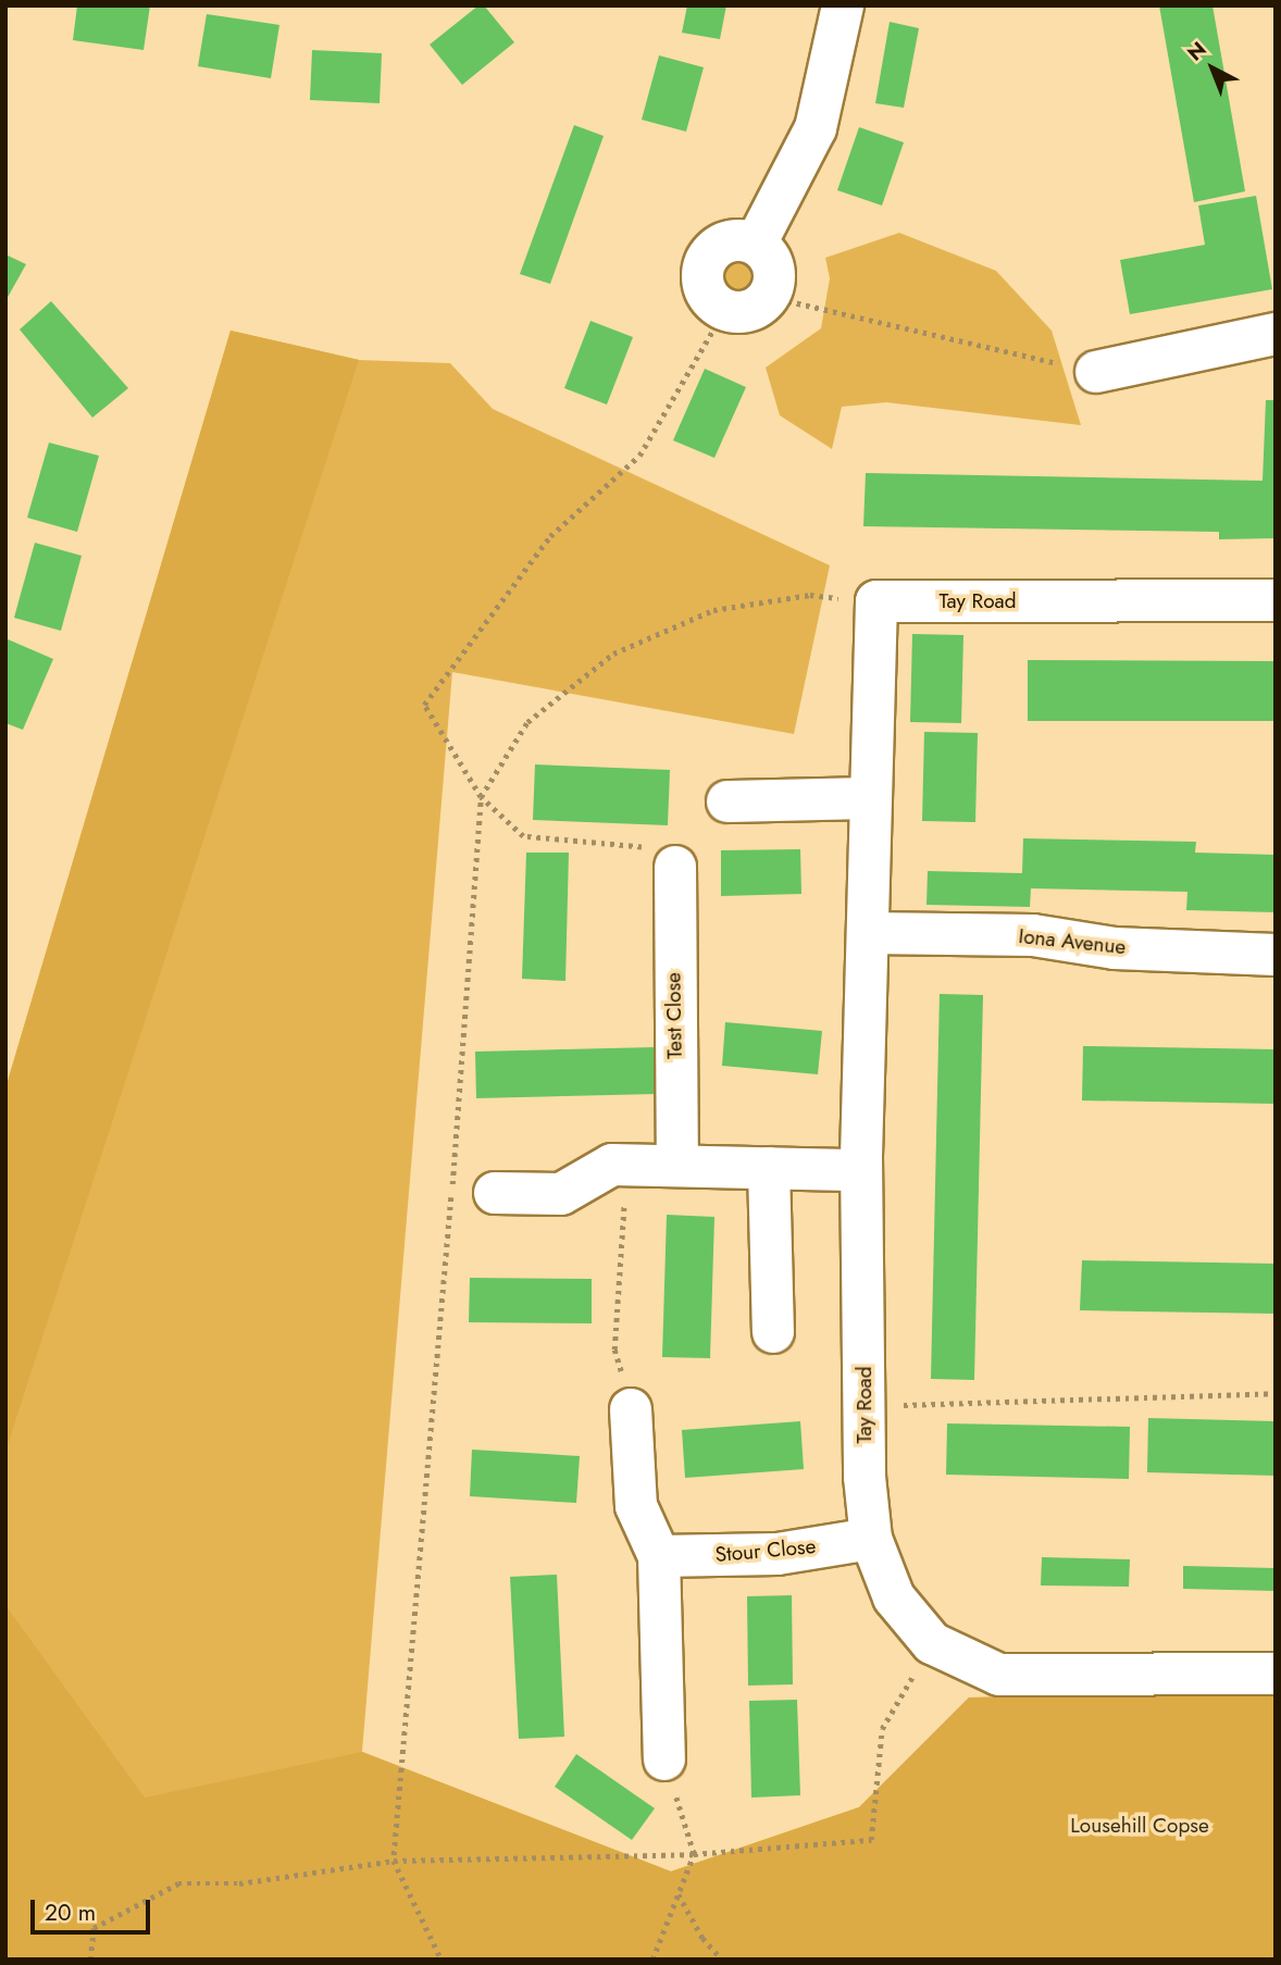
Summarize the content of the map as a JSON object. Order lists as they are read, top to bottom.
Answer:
{
  "streets": {
    "street": [
      "Tay Road",
      "Iona Avenue",
      "Test Close",
      "Stour Close"
    ]
  },
  "crossings": [
    ["Tay Road", "Iona Avenue"],
    ["Tay Road", "Stour Close"]
  ],
  "parks": ["Lousehill Copse"],
  "scale_bar": "20 m",
  "north": "top left"
}
